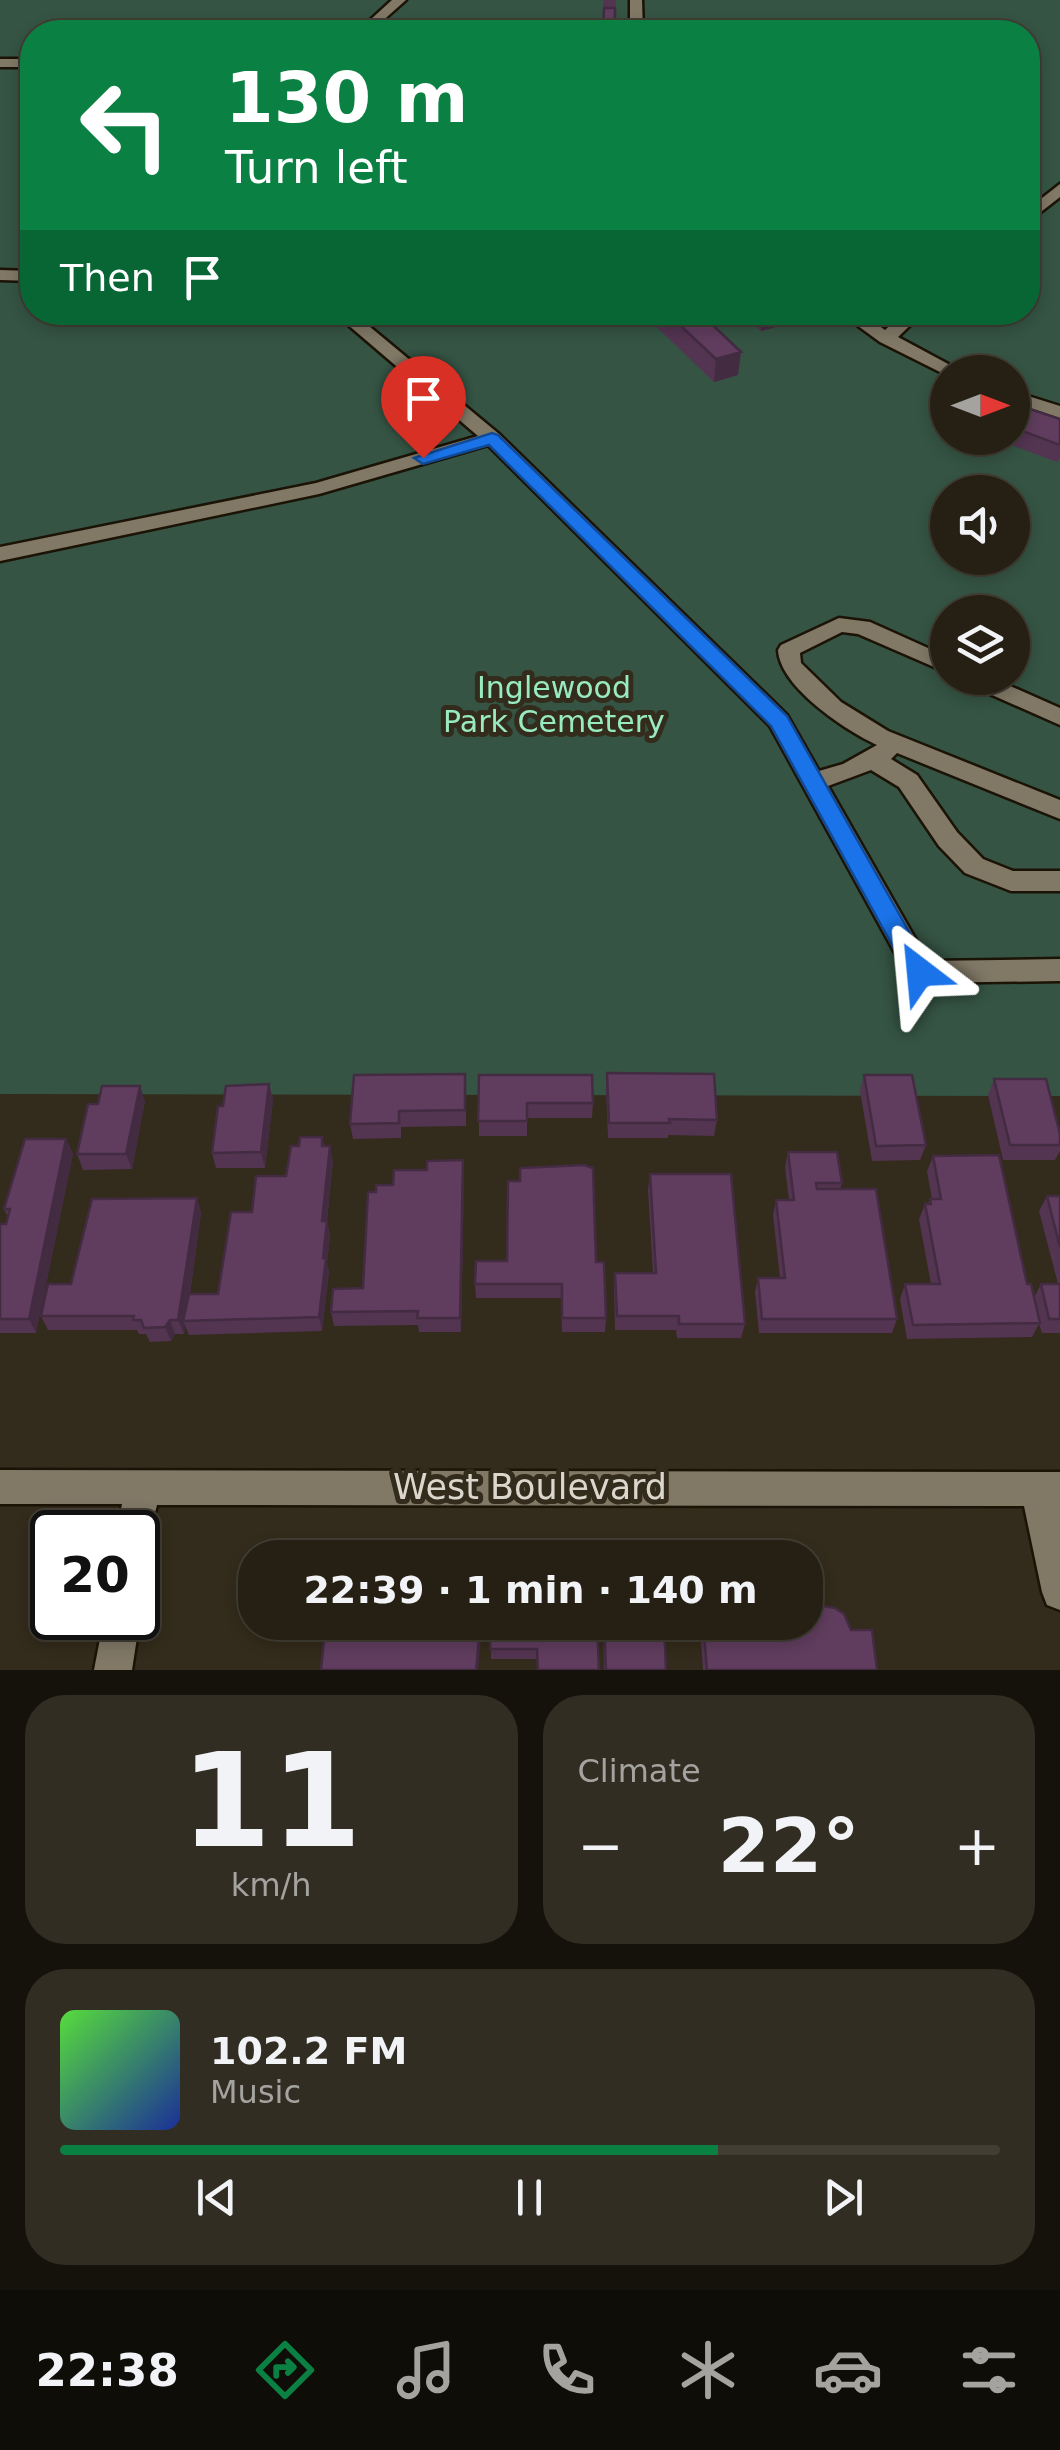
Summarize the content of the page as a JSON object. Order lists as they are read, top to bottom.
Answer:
{
  "streets": {
    "street": ["West Boulevard"]
  },
  "parks": ["Inglewood Park Cemetery"],
  "north": "right",
  "page": {
    "turn": ["130 m", "Turn left"],
    "then": "Then",
    "limit": "20",
    "trip": "22:39 · 1 min · 140 m",
    "tile": [
      ["11", "km/h"],
      "Climate"
    ],
    "heat": ["−", "22°", "+"],
    "song": ["102.2 FM", "Music"],
    "tabs": "22:38"
  }
}
